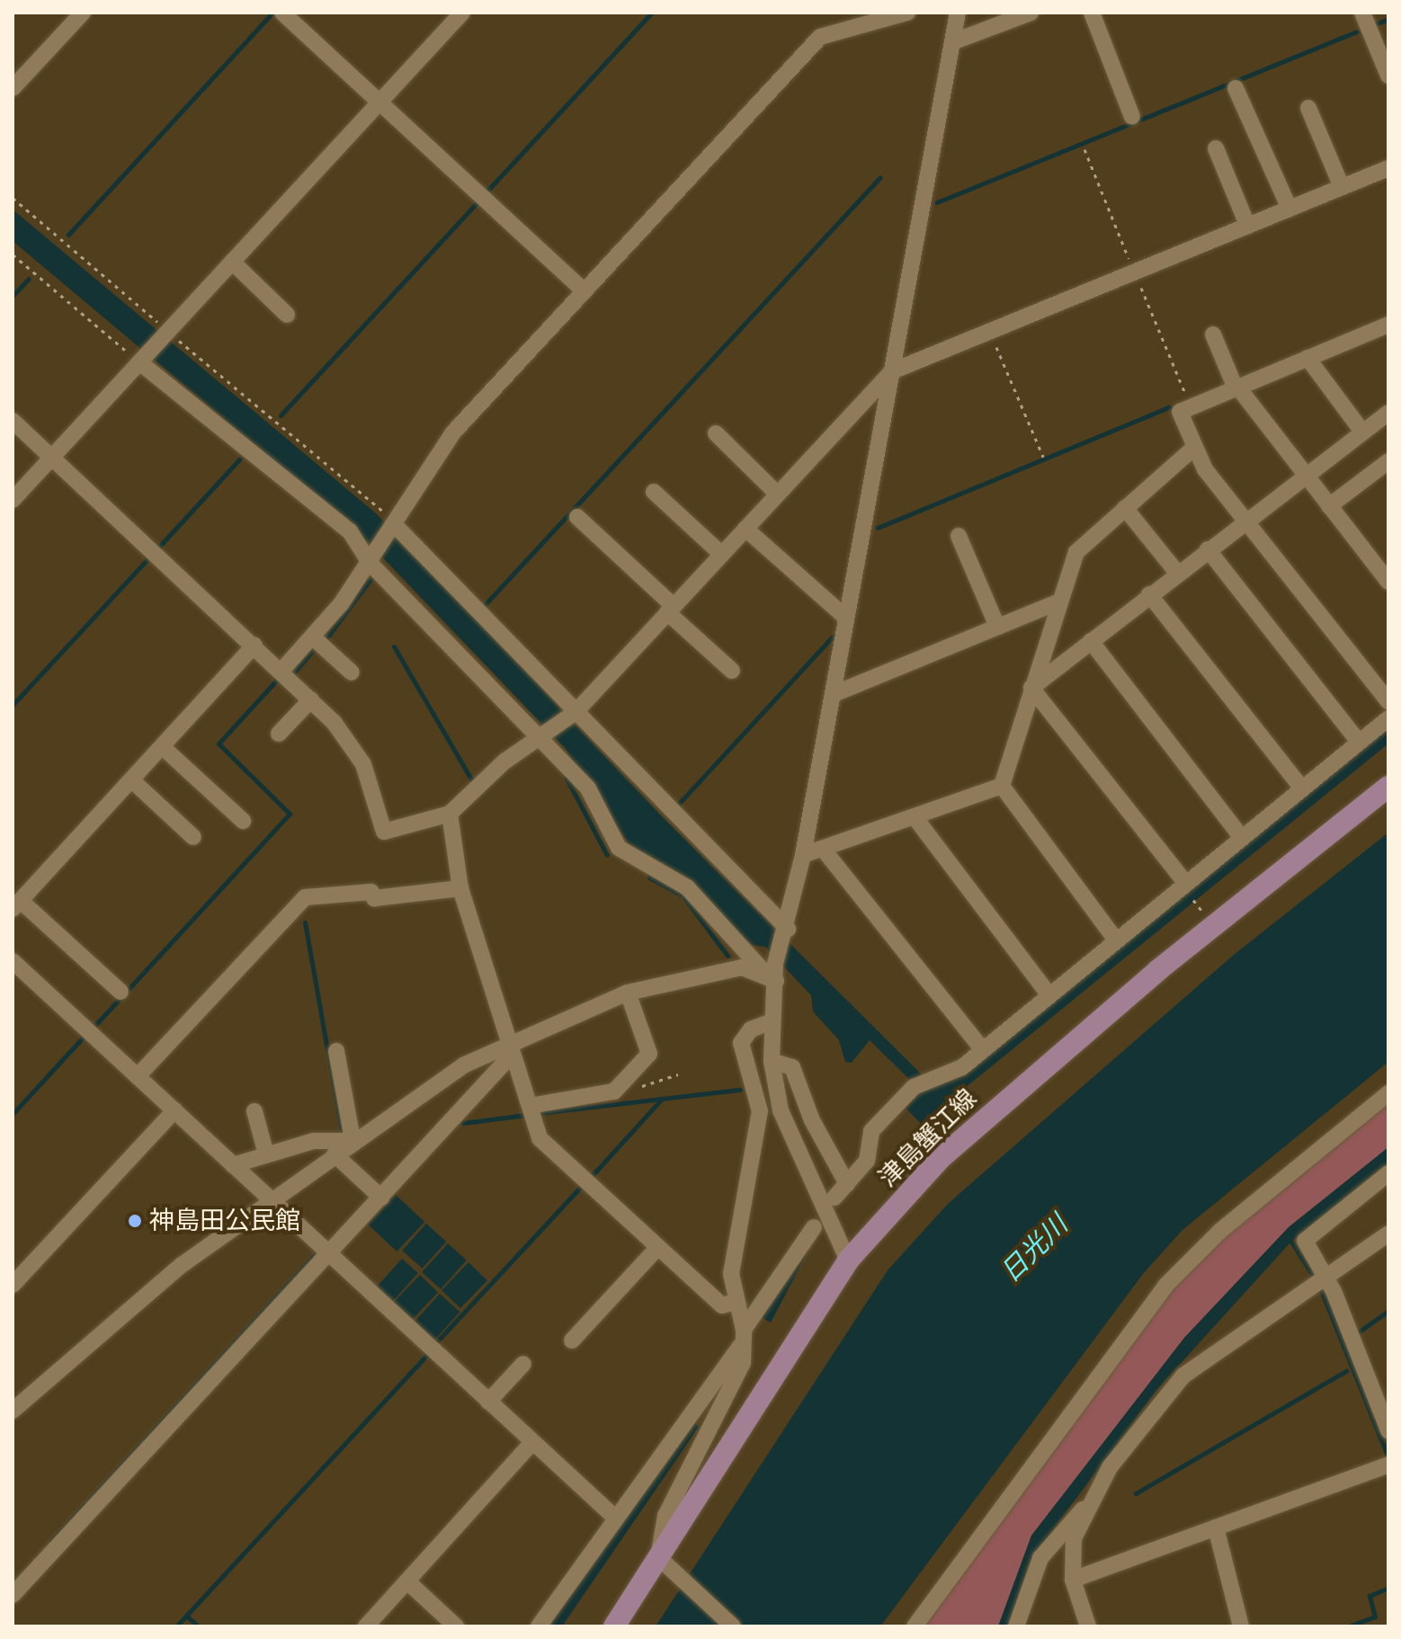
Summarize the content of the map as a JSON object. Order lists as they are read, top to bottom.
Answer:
{
  "streets": {
    "main road": ["津島蟹江線"]
  },
  "water": ["日光川"],
  "places": ["神島田公民館"]
}
